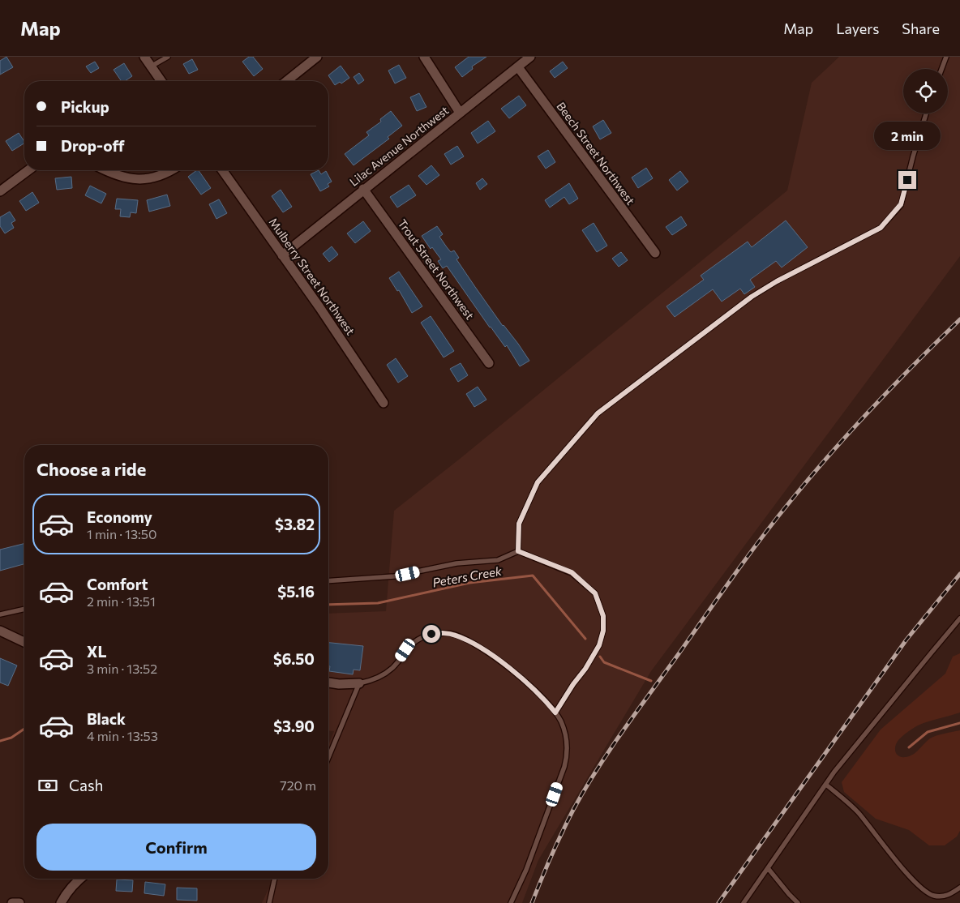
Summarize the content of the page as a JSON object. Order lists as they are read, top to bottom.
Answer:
{
  "streets": {
    "street": [
      "Lilac Avenue Northwest",
      "Beech Street Northwest",
      "Trout Street Northwest",
      "Mulberry Street Northwest"
    ]
  },
  "crossings": [
    ["Lilac Avenue Northwest", "Beech Street Northwest"],
    ["Lilac Avenue Northwest", "Trout Street Northwest"],
    ["Lilac Avenue Northwest", "Mulberry Street Northwest"]
  ],
  "water": ["Peters Creek"],
  "page": {
    "header": "Map",
    "nav": ["Map", "Layers", "Share"],
    "banner": ["Pickup", "Drop-off"],
    "bubble": "2 min",
    "heading": "Choose a ride",
    "list": [
      {
        "name": "Economy",
        "note": "1 min · 13:50",
        "value": "$3.82"
      },
      {
        "name": "Comfort",
        "note": "2 min · 13:51",
        "value": "$5.16"
      },
      {
        "name": "XL",
        "note": "3 min · 13:52",
        "value": "$6.50"
      },
      {
        "name": "Black",
        "note": "4 min · 13:53",
        "value": "$3.90"
      }
    ],
    "pay": ["Cash", "720 m"],
    "buttons": "Confirm"
  }
}
